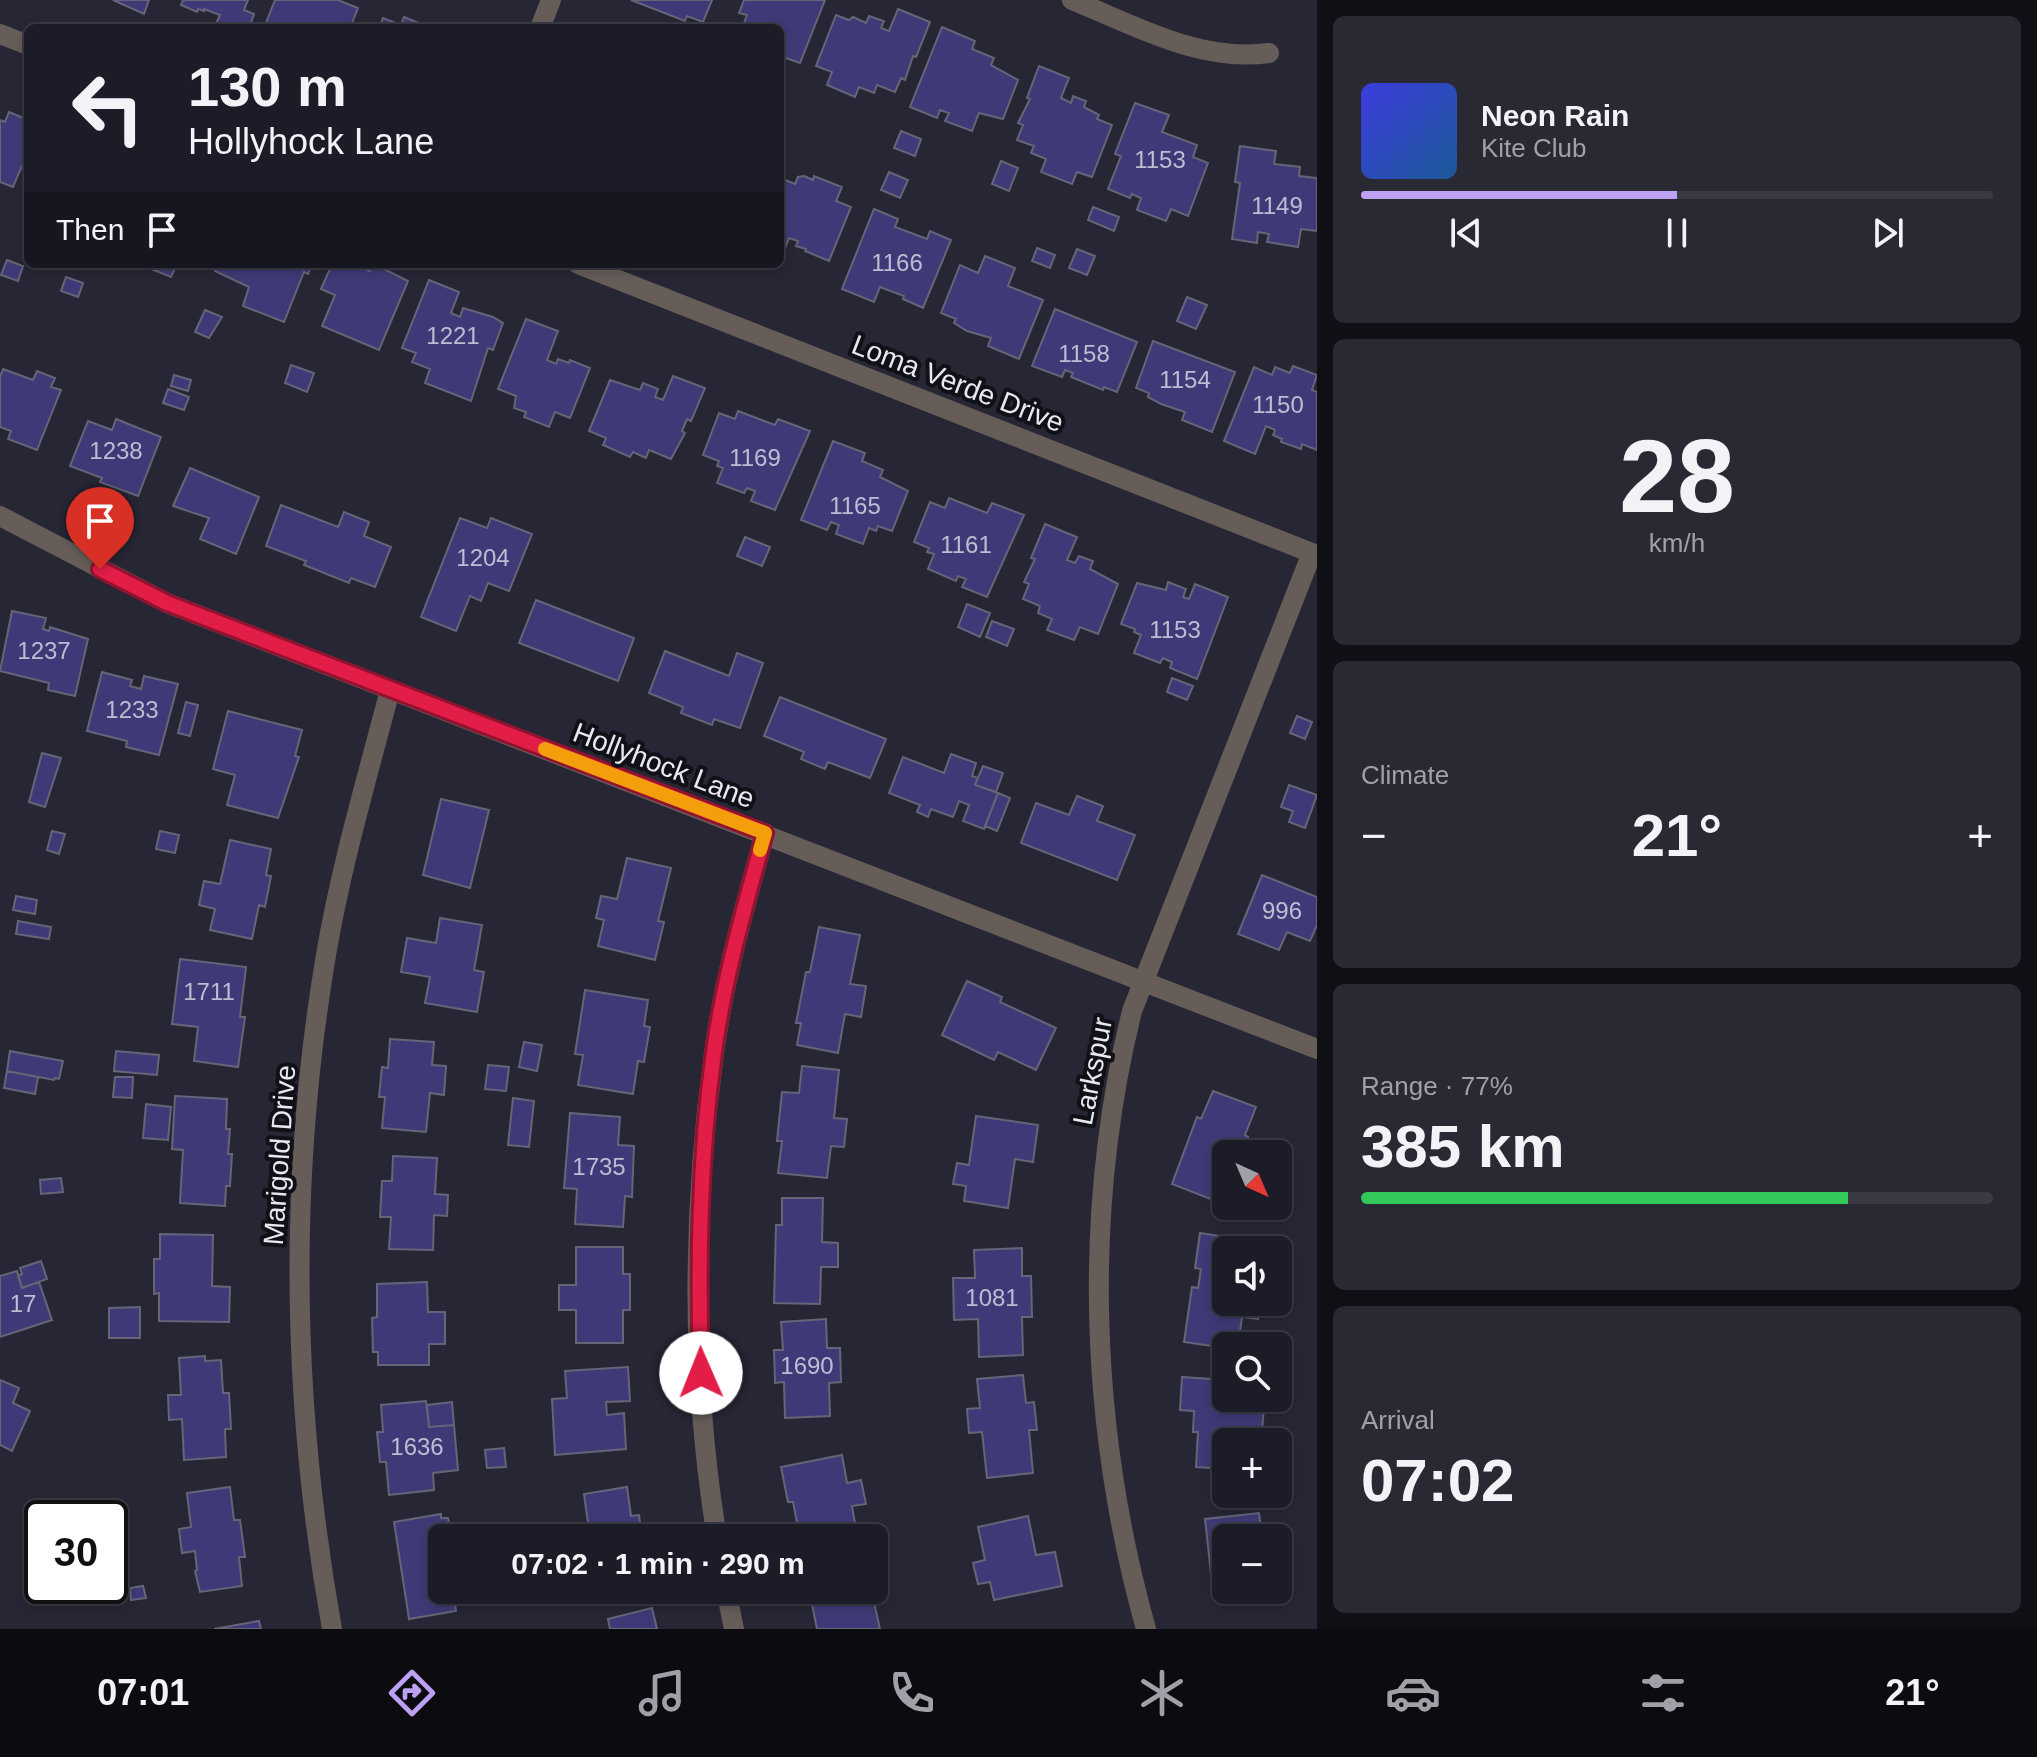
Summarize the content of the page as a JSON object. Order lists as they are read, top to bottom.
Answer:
{
  "streets": {
    "street": [
      "Loma Verde Drive",
      "Hollyhock Lane",
      "Larkspur",
      "Marigold Drive"
    ]
  },
  "crossings": [
    ["Loma Verde Drive", "Larkspur"],
    ["Hollyhock Lane", "Larkspur"],
    ["Hollyhock Lane", "Marigold Drive"]
  ],
  "house_numbers": [
    "1153",
    "1149",
    "1166",
    "1221",
    "1158",
    "1154",
    "1150",
    "1238",
    "1169",
    "1165",
    "1161",
    "1204",
    "1153",
    "1237",
    "1233",
    "996",
    "1711",
    "1735",
    "1081",
    "17",
    "1690",
    "1636"
  ],
  "north": "bottom right",
  "page": {
    "turn": ["130 m", "Hollyhock Lane"],
    "song": ["Neon Rain", "Kite Club"],
    "then": "Then",
    "tile": [
      ["28", "km/h"],
      "Climate",
      ["Range · 77%", "385 km"],
      ["Arrival", "07:02"]
    ],
    "heat": ["−", "21°", "+"],
    "map_buttons": ["+", "−"],
    "limit": "30",
    "trip": "07:02 · 1 min · 290 m",
    "tabs": ["07:01", "21°"]
  }
}
